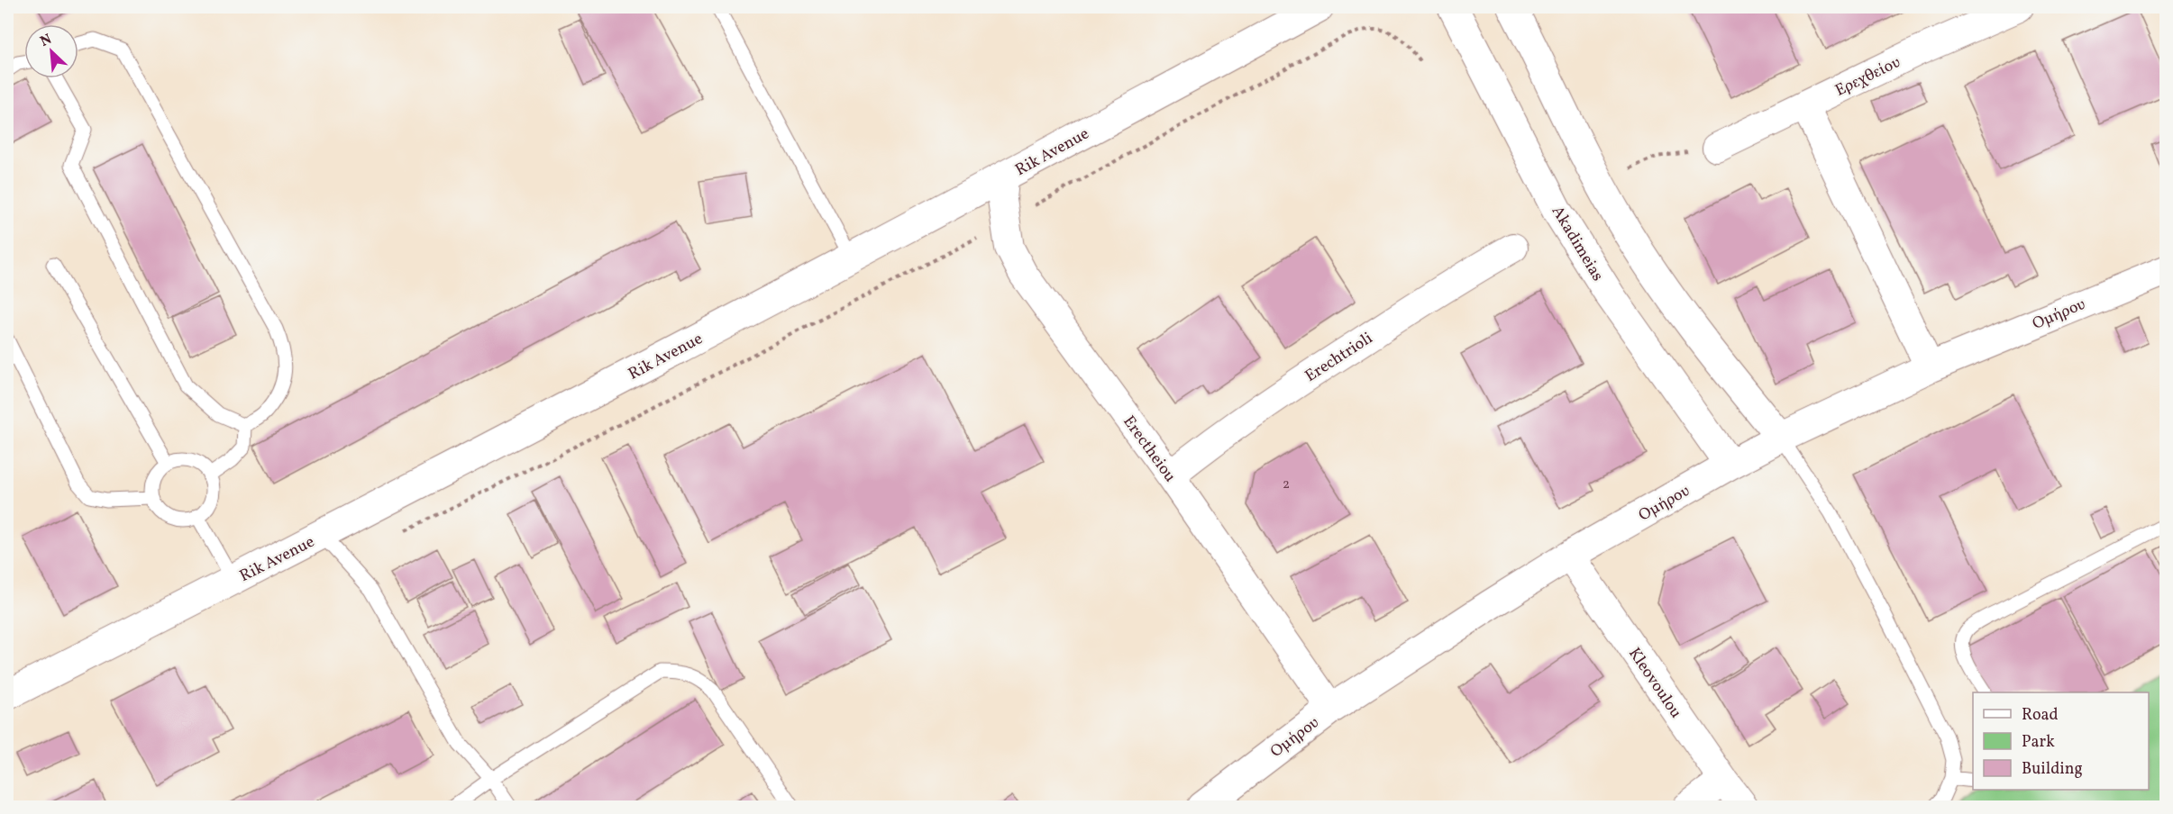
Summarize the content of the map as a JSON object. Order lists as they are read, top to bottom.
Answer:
{
  "streets": {
    "street": [
      "Ερεχθείου",
      "Rik Avenue",
      "Akadimeias",
      "Ομήρου",
      "Erechtrioli",
      "Erectheiou",
      "Kleovoulou"
    ]
  },
  "crossings": [
    ["Rik Avenue", "Erectheiou"],
    ["Akadimeias", "Ομήρου"],
    ["Ομήρου", "Erectheiou"],
    ["Ομήρου", "Kleovoulou"],
    ["Erechtrioli", "Erectheiou"]
  ],
  "house_numbers": ["2"],
  "legend": ["Road", "Park", "Building"],
  "north": "top left"
}
